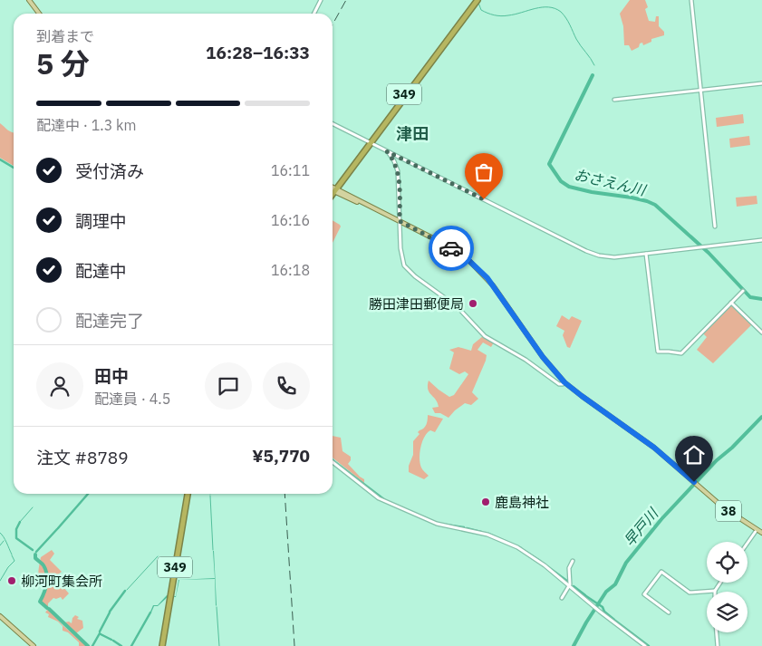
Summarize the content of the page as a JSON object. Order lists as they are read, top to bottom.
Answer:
{
  "streets": {
    "highway": ["349"],
    "main road": ["38"]
  },
  "crossings": [
    ["349", "38"]
  ],
  "districts": ["津田"],
  "water": ["おさえん川", "早戸川"],
  "places": ["勝田津田郵便局", "鹿島神社", "柳河町集会所"],
  "page": {
    "heading": ["5 分", "到着まで", "16:28–16:33"],
    "panel": [
      "田中",
      "配達員 · 4.5",
      "注文 #8789",
      "¥5,770"
    ],
    "bar": "配達中 · 1.3 km",
    "list": [
      ["受付済み", "16:11"],
      ["調理中", "16:16"],
      ["配達中", "16:18"],
      "配達完了"
    ]
  }
}
